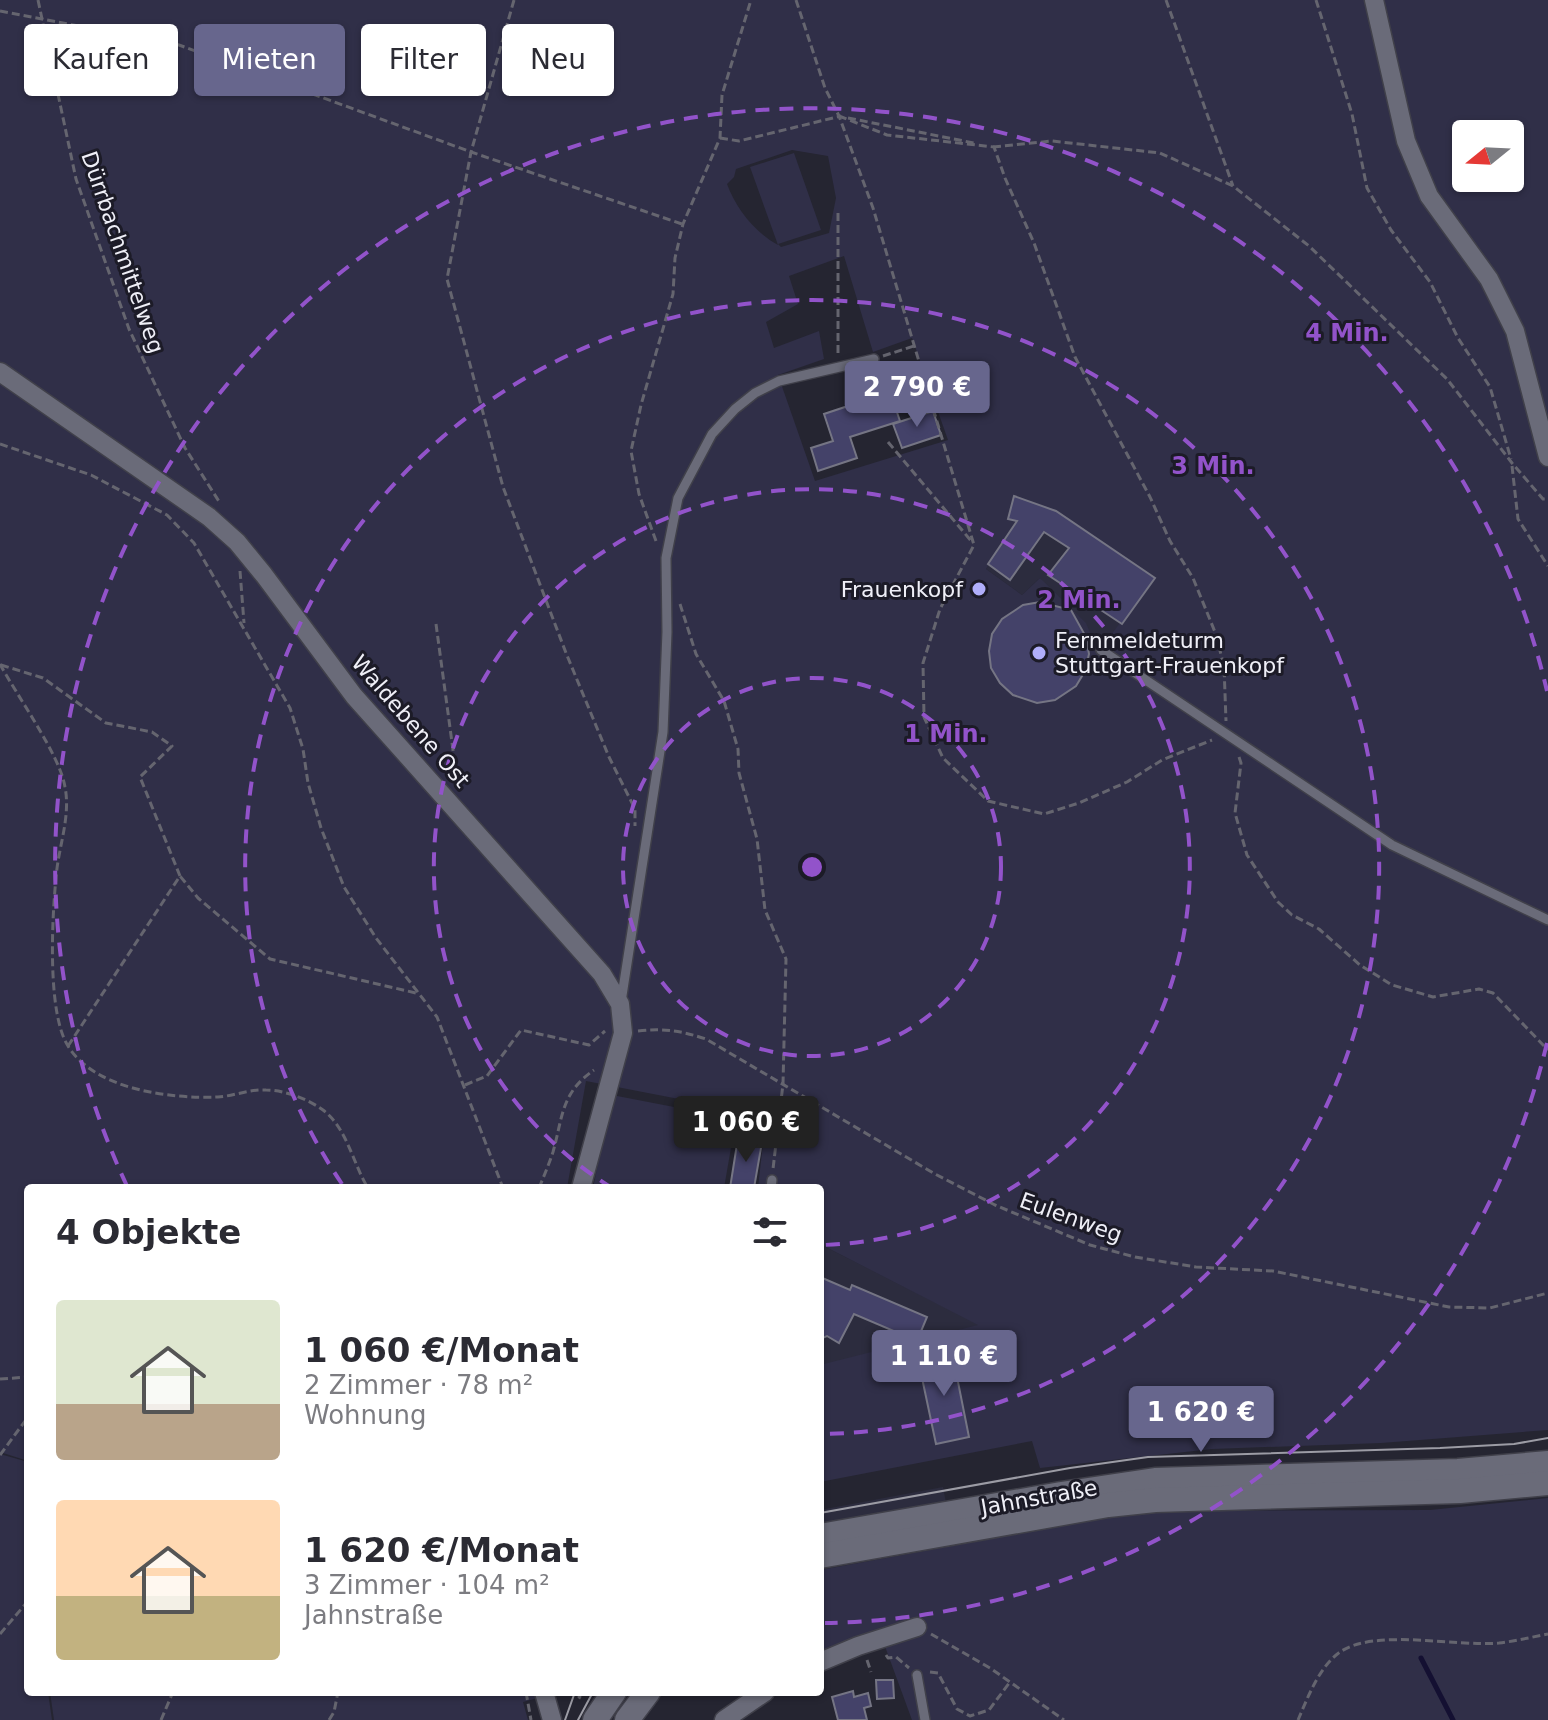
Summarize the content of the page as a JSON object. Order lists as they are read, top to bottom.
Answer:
{
  "streets": {
    "main road": ["Jahnstraße"],
    "street": ["Waldebene Ost"],
    "path": ["Dürrbachmittelweg", "Eulenweg"]
  },
  "crossings": [
    ["Waldebene Ost", "Eulenweg"]
  ],
  "places": ["Frauenkopf", "Fernmeldeturm Stuttgart-Frauenkopf"],
  "north": "left",
  "page": {
    "chip": [
      "Kaufen",
      "Mieten",
      "Filter",
      "Neu"
    ],
    "price": [
      "2 790 €",
      "1 060 €",
      "1 110 €",
      "1 620 €"
    ],
    "heading": "4 Objekte",
    "list": [
      {
        "name": "1 060 €/Monat",
        "note": "2 Zimmer · 78 m² · Wohnung"
      },
      {
        "name": "1 620 €/Monat",
        "note": "3 Zimmer · 104 m² · Jahnstraße"
      }
    ]
  },
  "rings": [
    "4 Min.",
    "3 Min.",
    "2 Min.",
    "1 Min."
  ]
}
